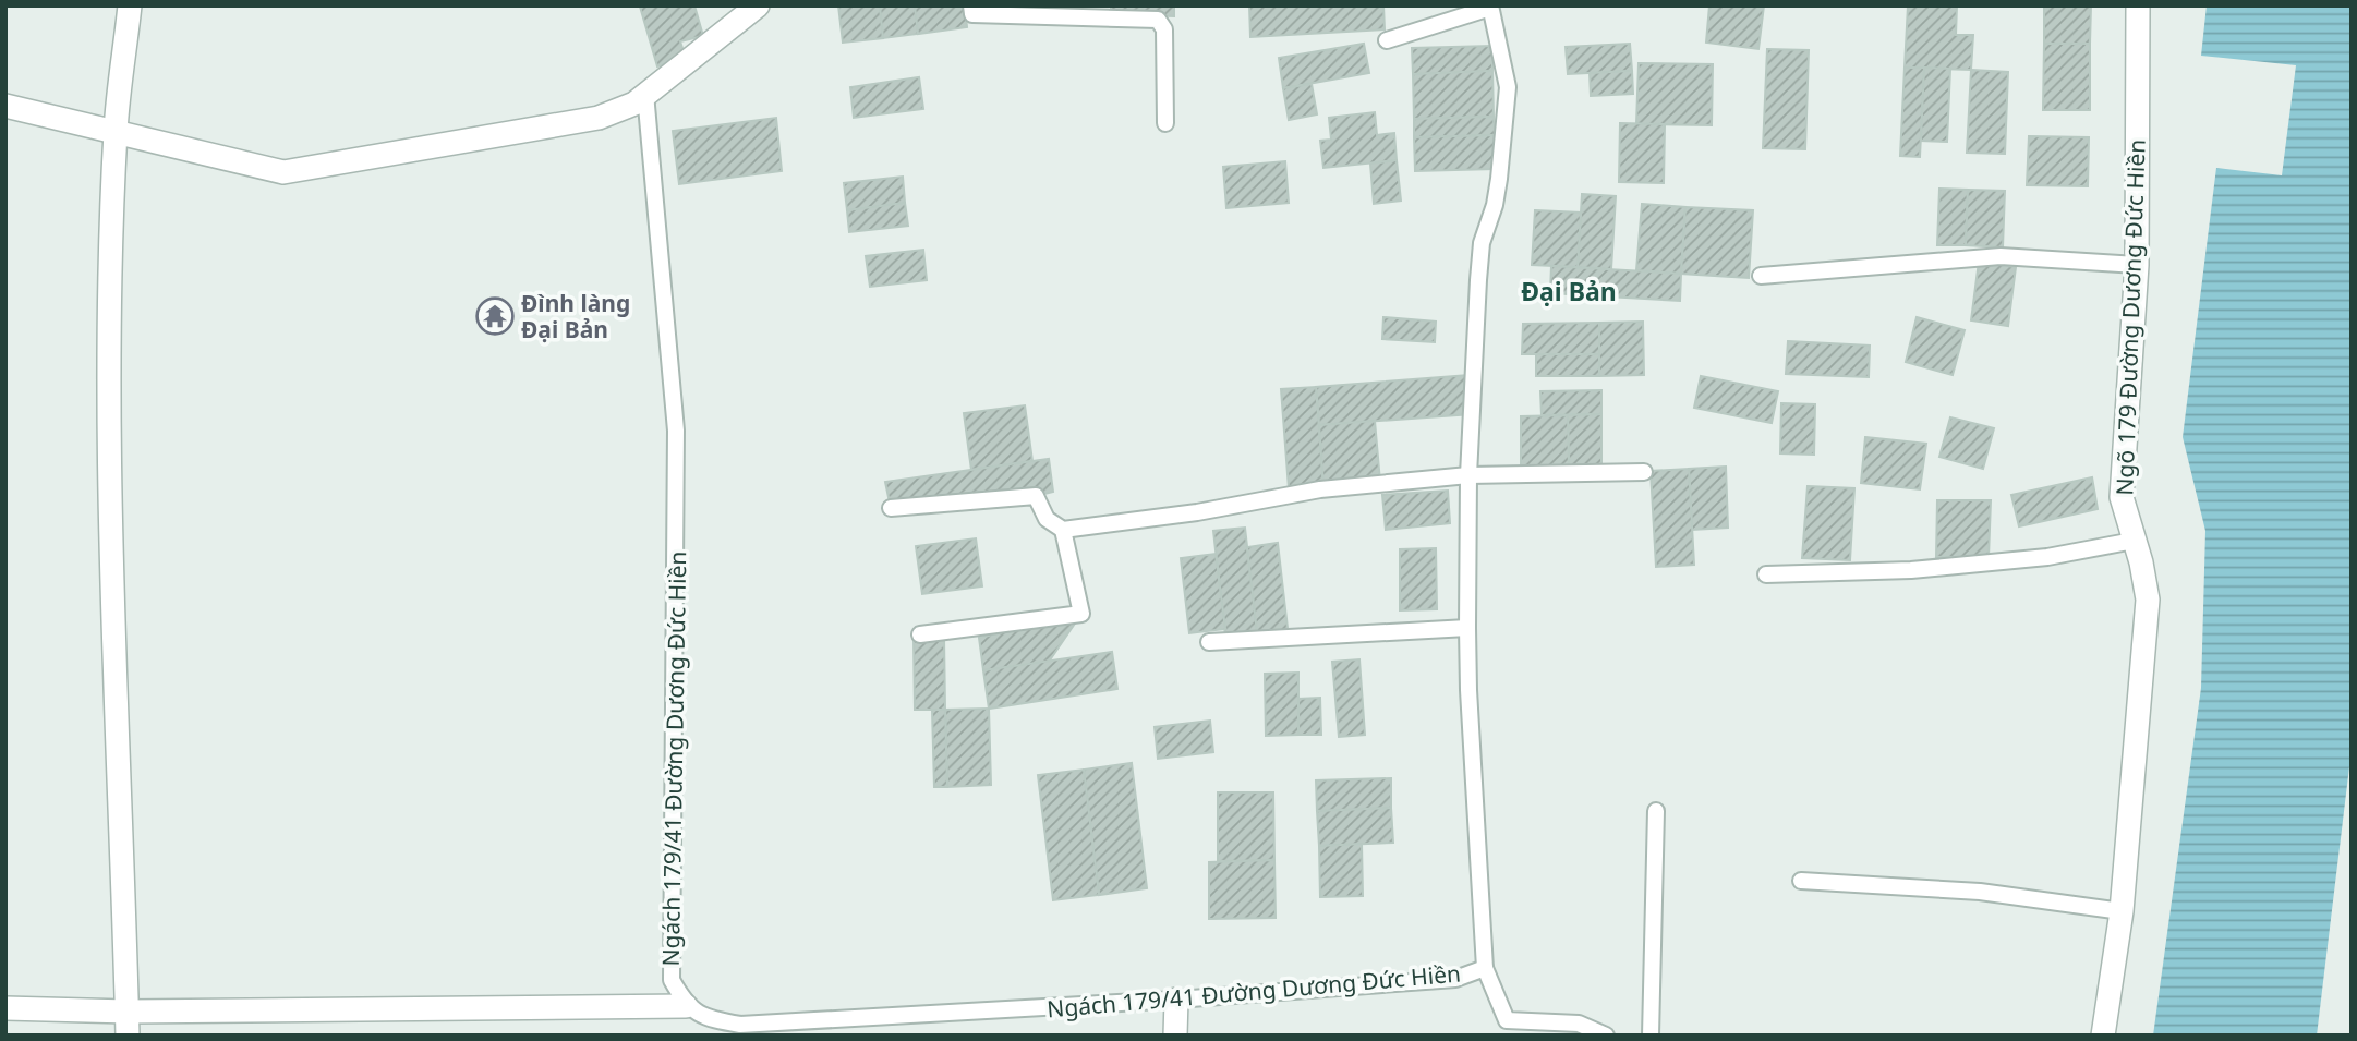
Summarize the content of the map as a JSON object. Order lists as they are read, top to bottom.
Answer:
{
  "streets": {
    "street": ["Ngõ 179 Đường Dương Đức Hiền"],
    "lane": ["Ngách 179/41 Đường Dương Đức Hiền"]
  },
  "districts": ["Đại Bản"],
  "places": {
    "temple": ["Đình làng Đại Bản"]
  }
}
